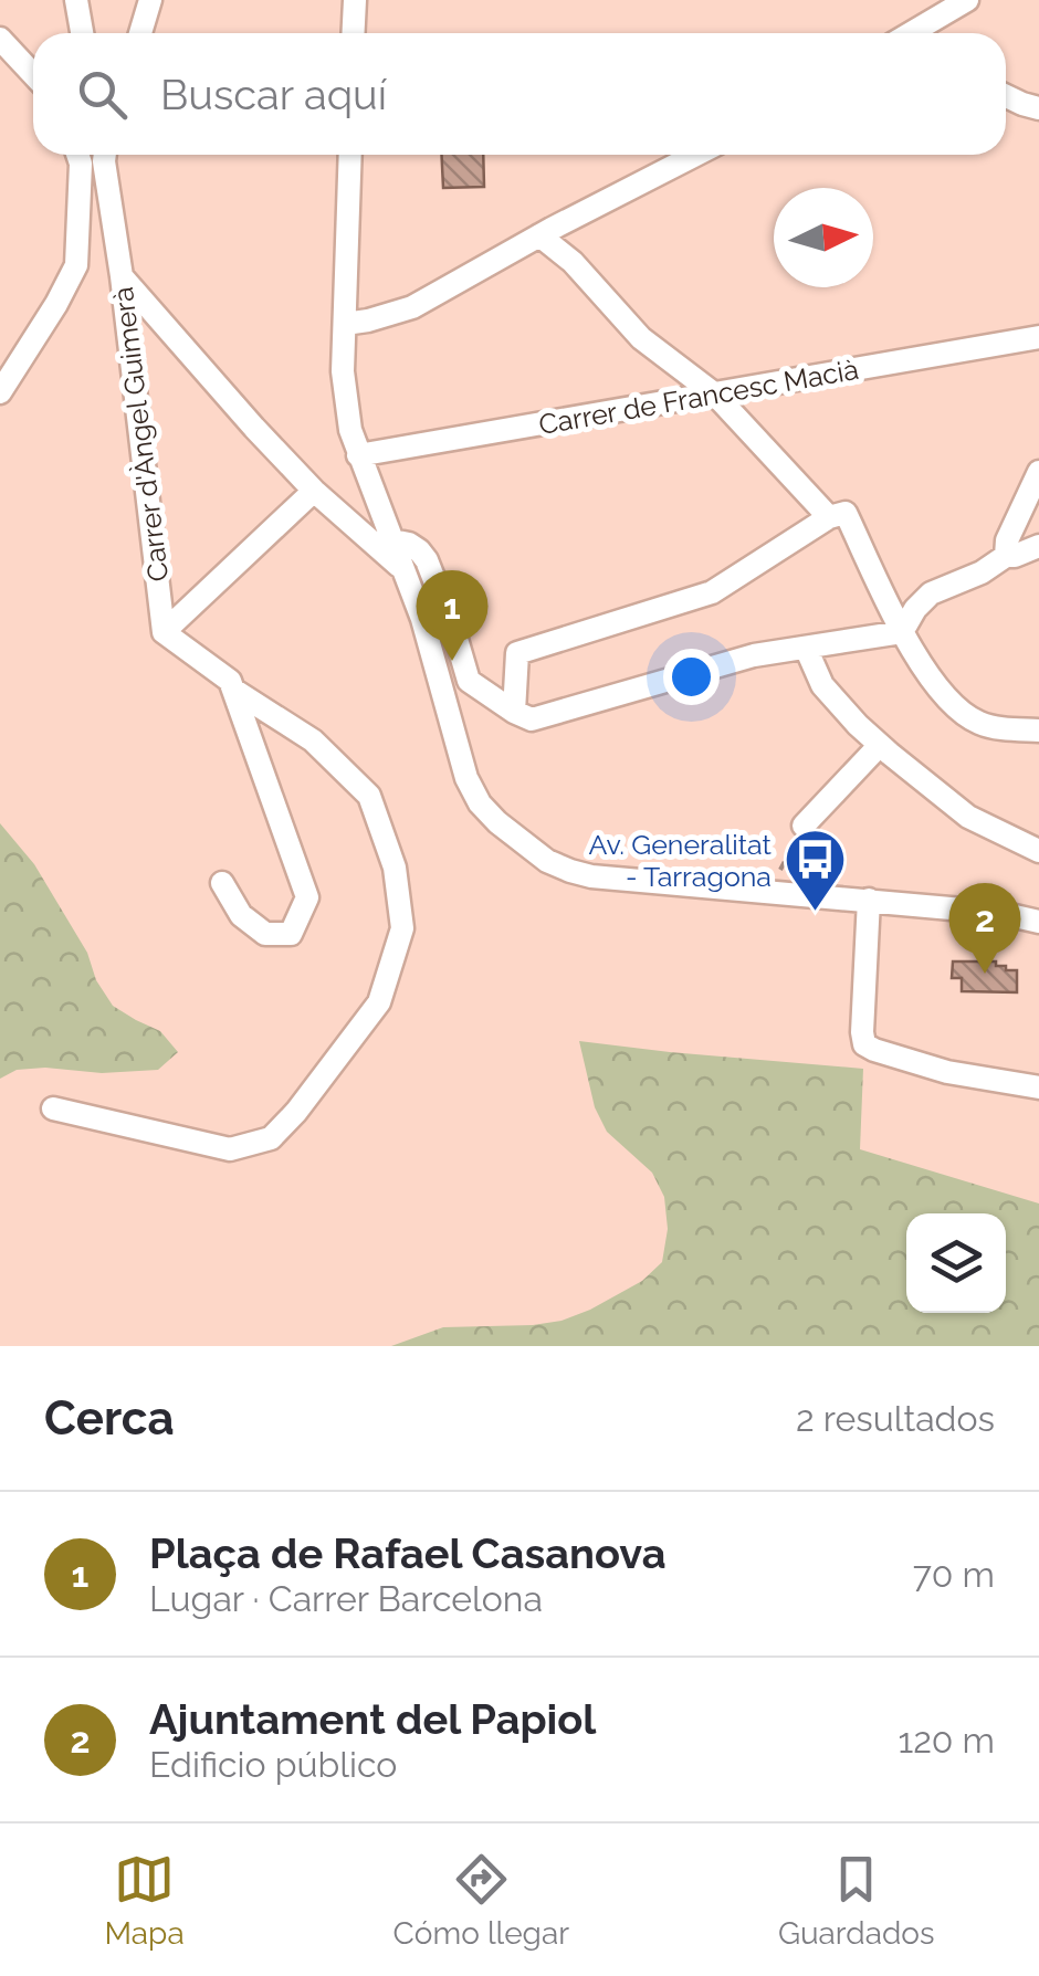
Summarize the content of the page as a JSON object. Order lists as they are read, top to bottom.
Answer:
{
  "streets": {
    "street": ["Carrer de Francesc Macià", "Carrer d'Àngel Guimerà"]
  },
  "places": {
    "bus stop": ["Av. Generalitat - Tarragona"]
  },
  "north": "right",
  "page": {
    "search": "Buscar aquí",
    "pins": ["1", "2"],
    "heading": ["Cerca", "2 resultados"],
    "list": [
      {
        "mark": "1",
        "name": "Plaça de Rafael Casanova",
        "note": "Lugar · Carrer Barcelona",
        "value": "70 m"
      },
      {
        "mark": "2",
        "name": "Ajuntament del Papiol",
        "note": "Edificio público",
        "value": "120 m"
      }
    ],
    "nav": ["Mapa", "Cómo llegar", "Guardados"]
  }
}
